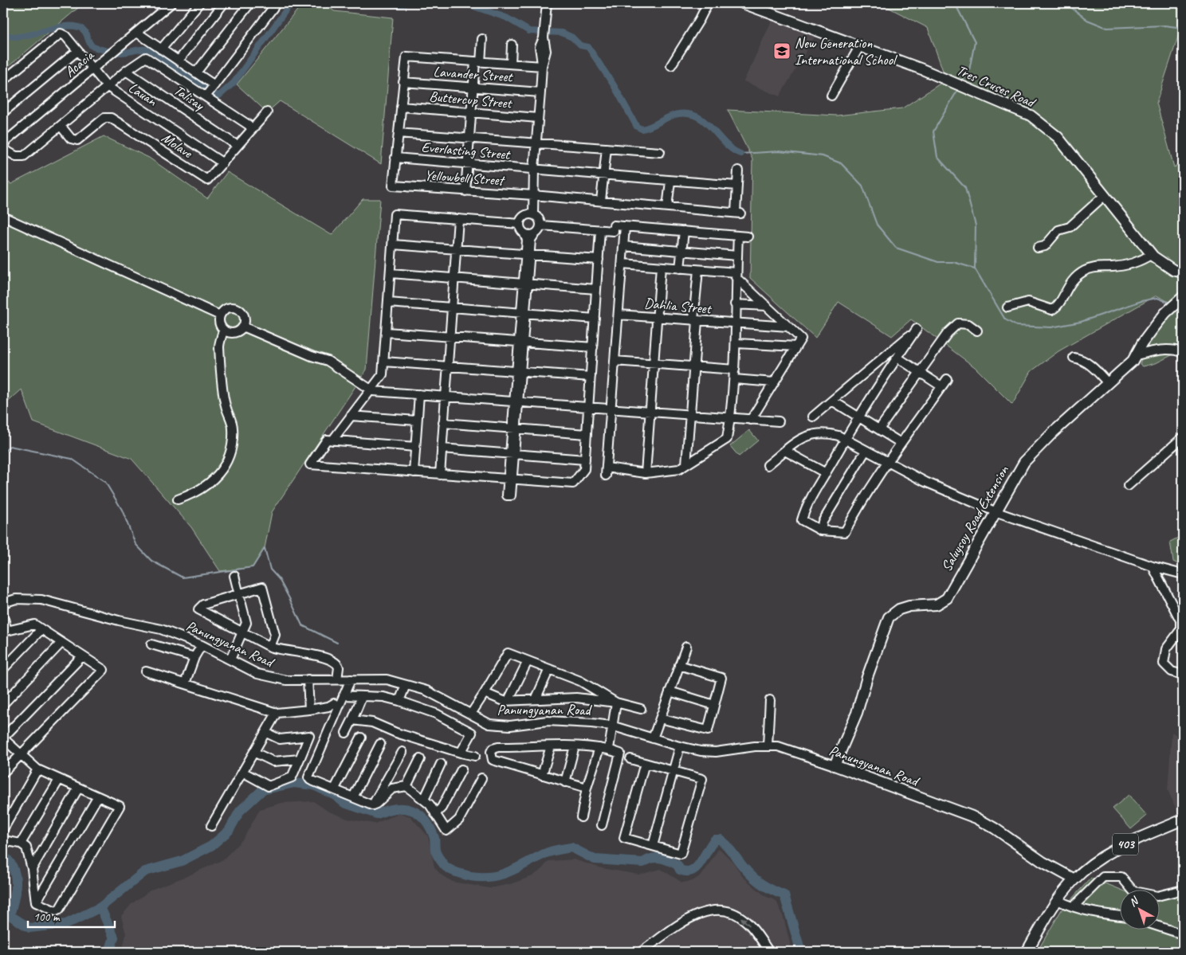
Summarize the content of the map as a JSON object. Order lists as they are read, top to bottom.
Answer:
{
  "streets": {
    "main road": [
      "Tres Cruses Road",
      "Saluysoy Road Extension",
      "Panungyanan Road",
      "403"
    ],
    "street": [
      "Acacia",
      "Lavander Street",
      "Lauan",
      "Talisay",
      "Buttercup Street",
      "Molave",
      "Everlasting Street",
      "Yellowbell Street",
      "Dahlia Street"
    ]
  },
  "crossings": [
    ["Acacia", "Lauan"],
    ["Lauan", "Molave"],
    ["Talisay", "Molave"],
    ["Everlasting Street", "Yellowbell Street"],
    ["Saluysoy Road Extension", "Panungyanan Road"],
    ["Panungyanan Road", "403"]
  ],
  "places": {
    "school or university": ["New Generation International School"]
  },
  "scale_bar": "100 m",
  "north": "top left"
}
